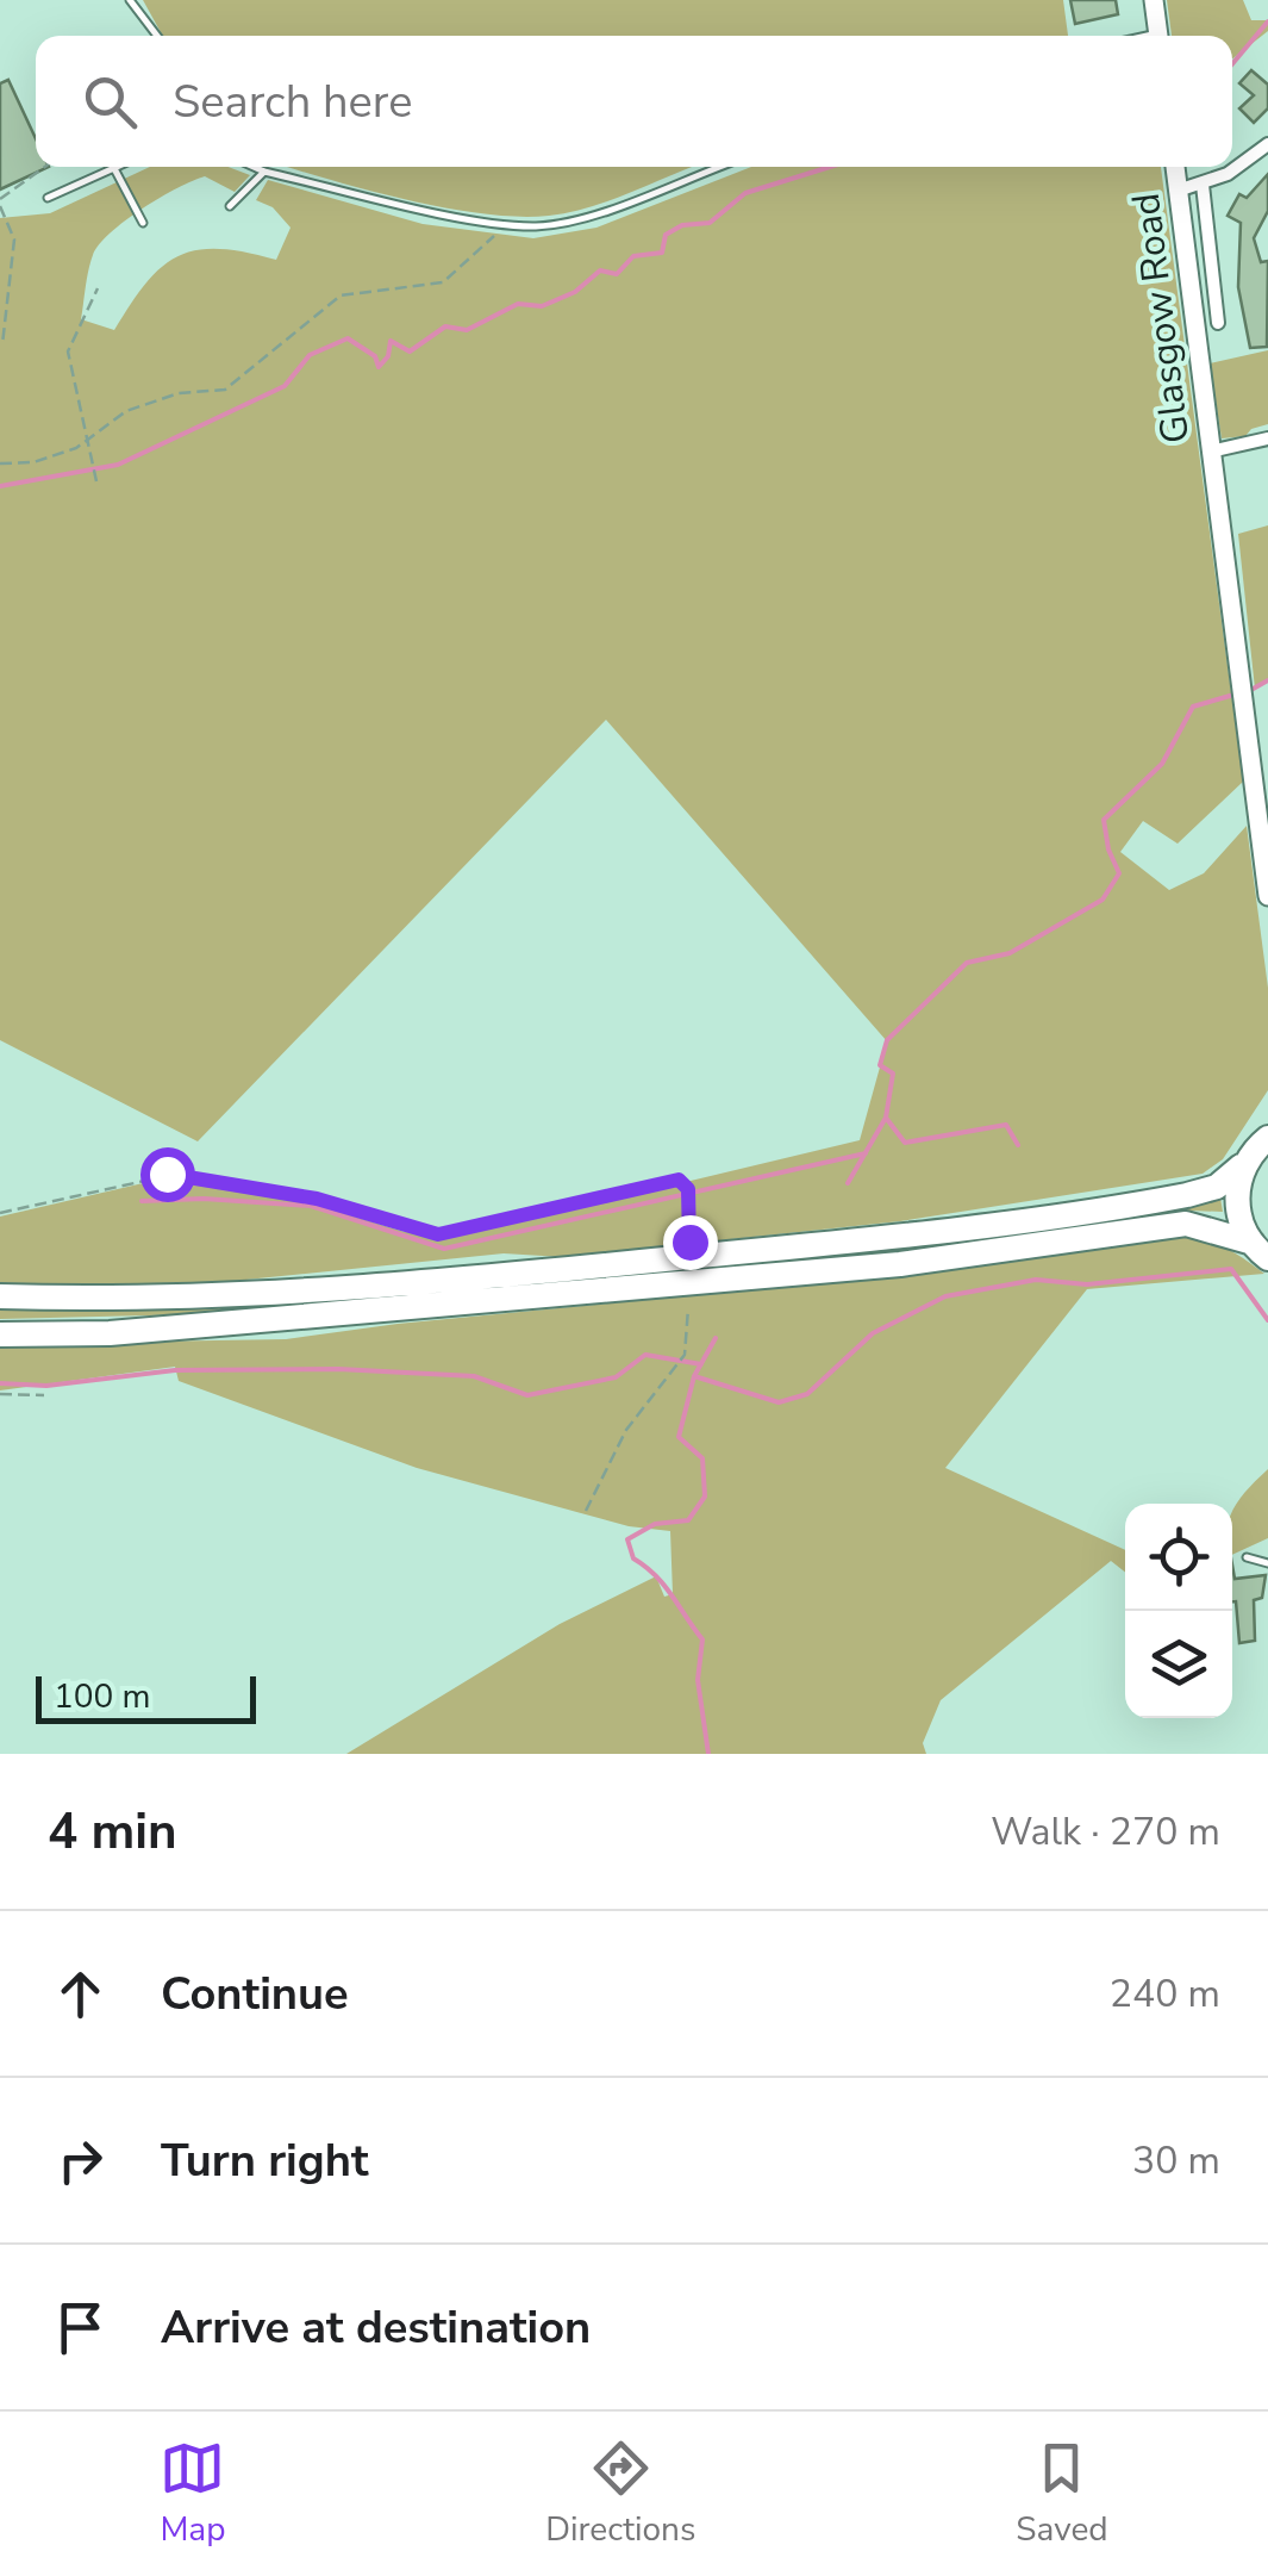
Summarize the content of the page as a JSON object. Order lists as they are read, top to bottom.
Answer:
{
  "streets": {
    "main road": ["Glasgow Road"]
  },
  "scale_bar": "100 m",
  "page": {
    "search": "Search here",
    "scale": "100 m",
    "heading": ["4 min", "Walk · 270 m"],
    "list": [
      ["Continue", "240 m"],
      ["Turn right", "30 m"],
      "Arrive at destination"
    ],
    "nav": ["Map", "Directions", "Saved"]
  }
}
